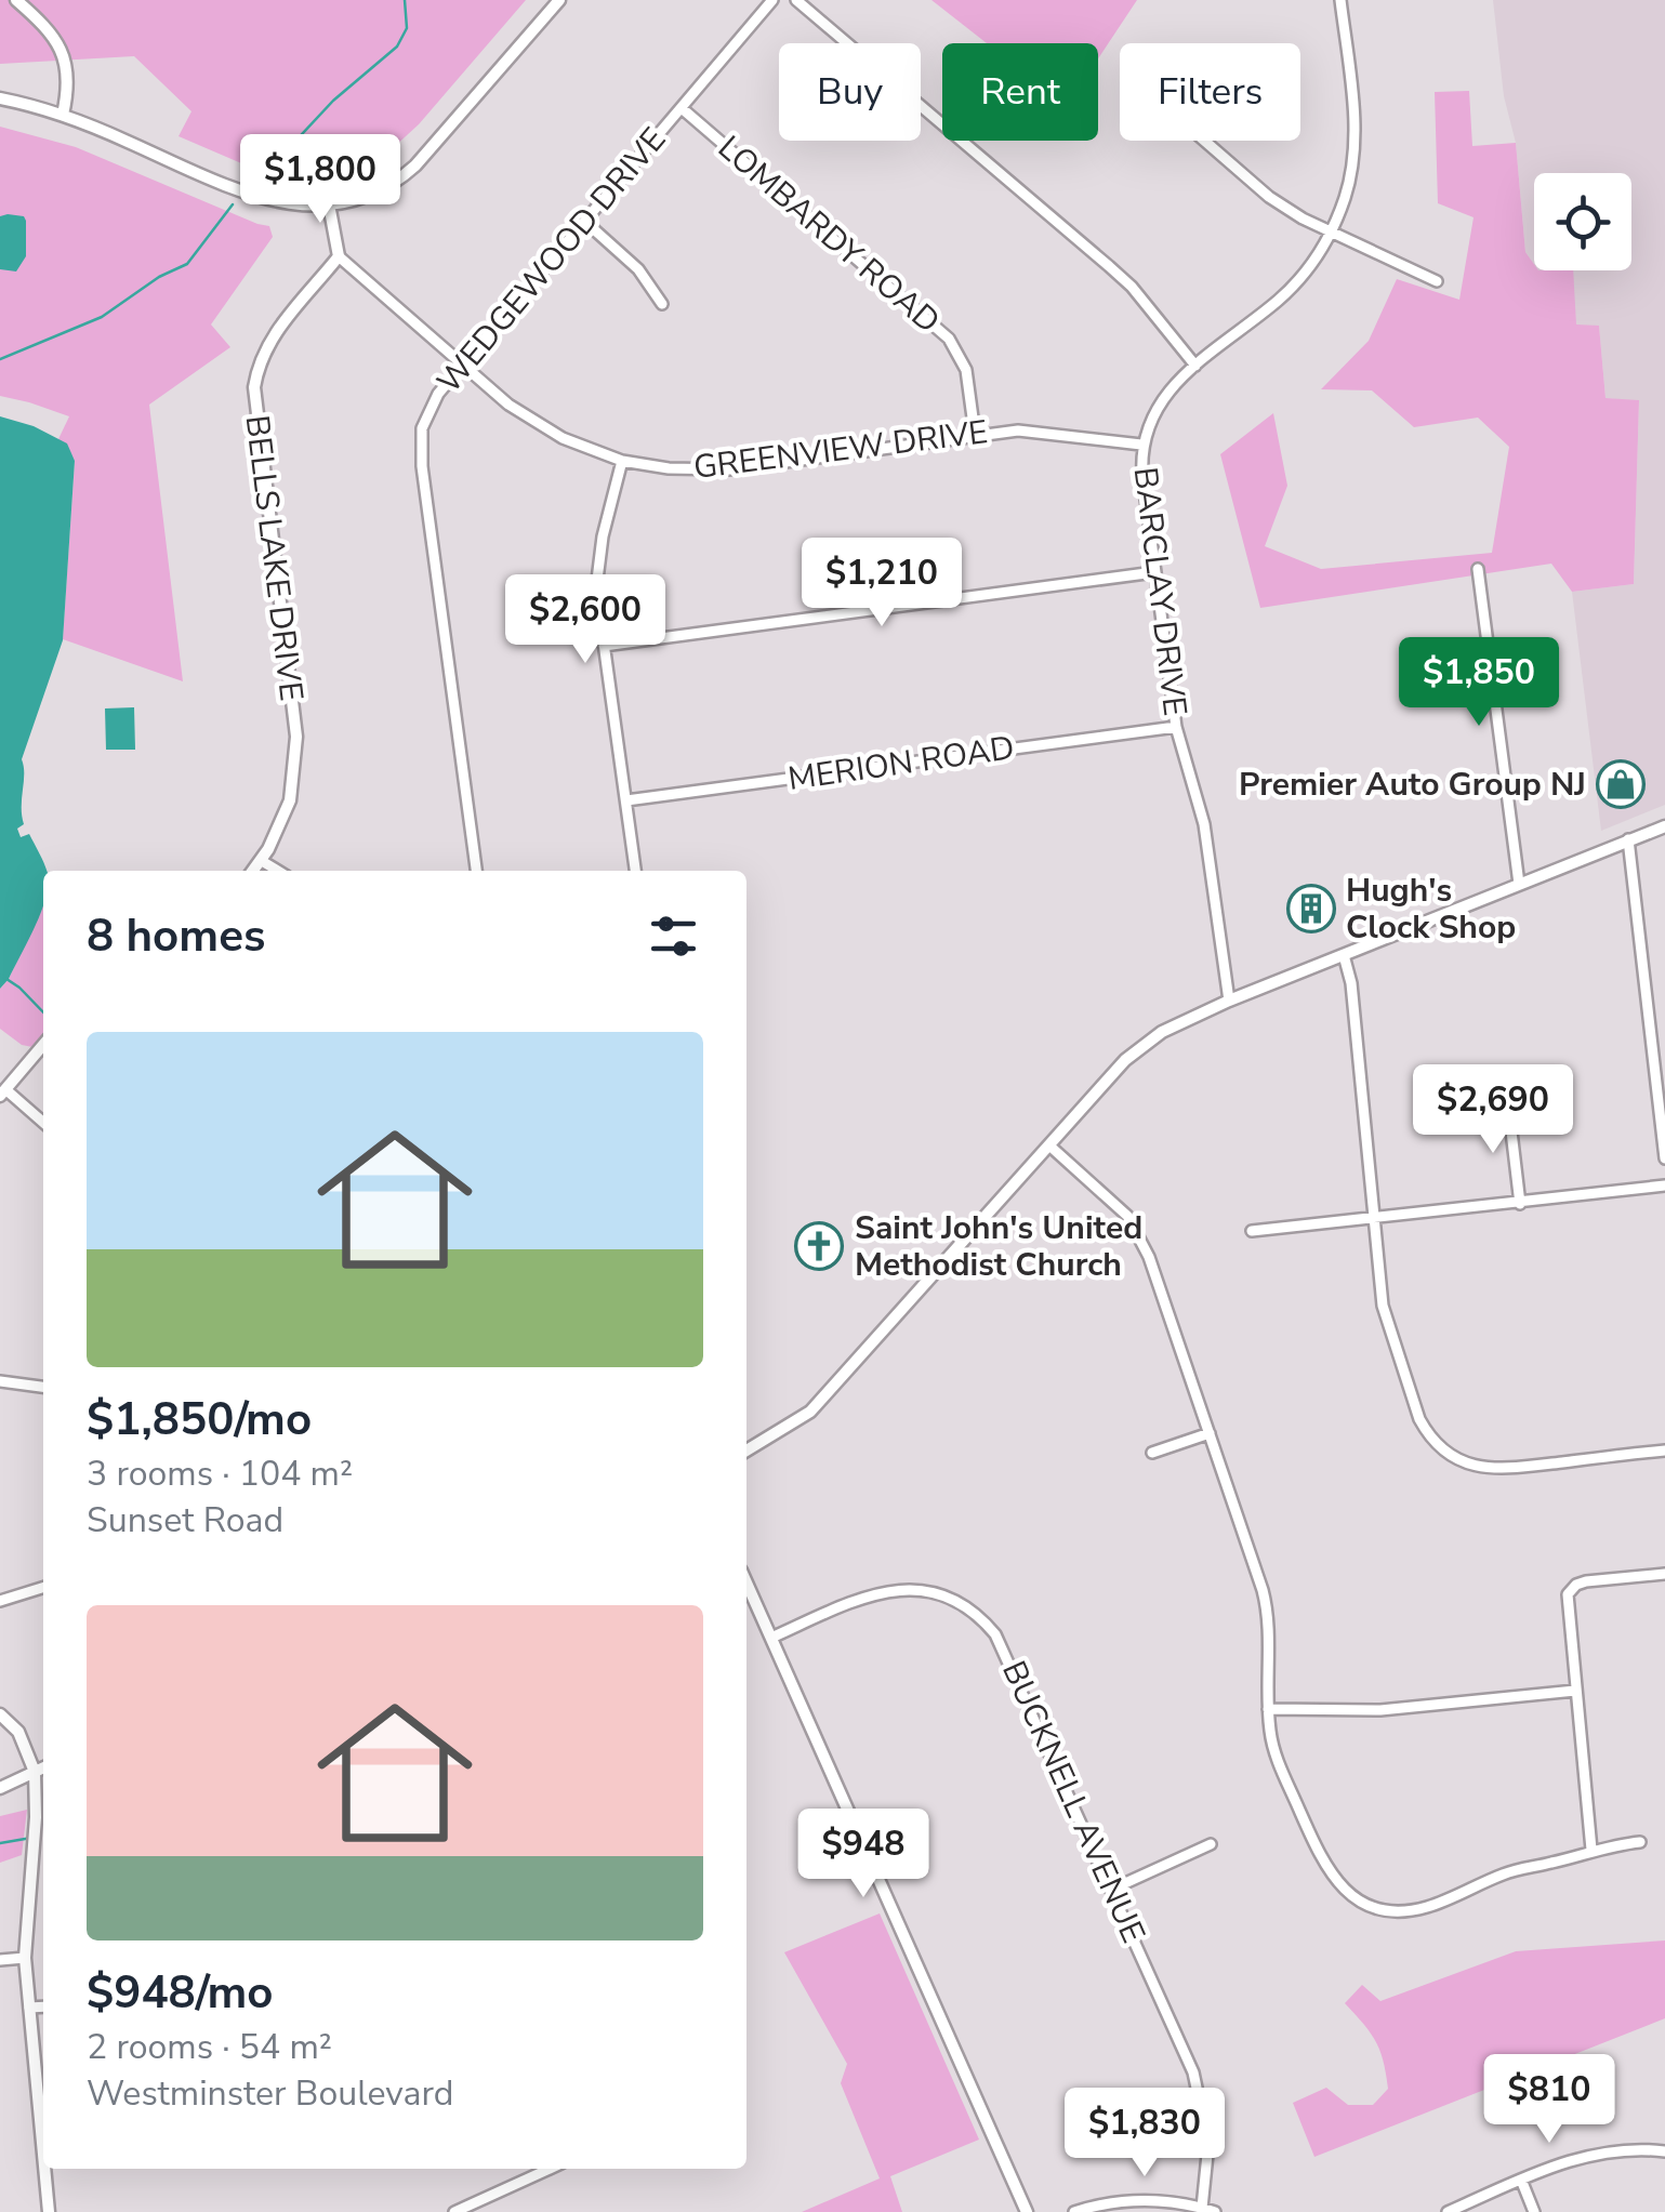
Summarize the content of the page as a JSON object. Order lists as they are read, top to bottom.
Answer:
{
  "streets": {
    "street": [
      "LOMBARDY ROAD",
      "WEDGEWOOD DRIVE",
      "GREENVIEW DRIVE",
      "BELLS LAKE DRIVE",
      "BARCLAY DRIVE",
      "MERION ROAD",
      "BUCKNELL AVENUE"
    ]
  },
  "crossings": [
    ["LOMBARDY ROAD", "WEDGEWOOD DRIVE"],
    ["LOMBARDY ROAD", "GREENVIEW DRIVE"],
    ["WEDGEWOOD DRIVE", "GREENVIEW DRIVE"],
    ["GREENVIEW DRIVE", "BELLS LAKE DRIVE"],
    ["GREENVIEW DRIVE", "BARCLAY DRIVE"],
    ["BARCLAY DRIVE", "MERION ROAD"]
  ],
  "places": {
    "shop": ["Premier Auto Group NJ"],
    "building": ["Hugh's Clock Shop"],
    "church": ["Saint John's United Methodist Church"]
  },
  "page": {
    "chip": ["Buy", "Rent", "Filters"],
    "price": [
      "$1,800",
      "$1,210",
      "$2,600",
      "$1,850",
      "$2,690",
      "$948",
      "$810",
      "$1,830"
    ],
    "heading": "8 homes",
    "list": [
      {
        "name": "$1,850/mo",
        "note": "3 rooms · 104 m² · Sunset Road"
      },
      {
        "name": "$948/mo",
        "note": "2 rooms · 54 m² · Westminster Boulevard"
      }
    ]
  }
}
